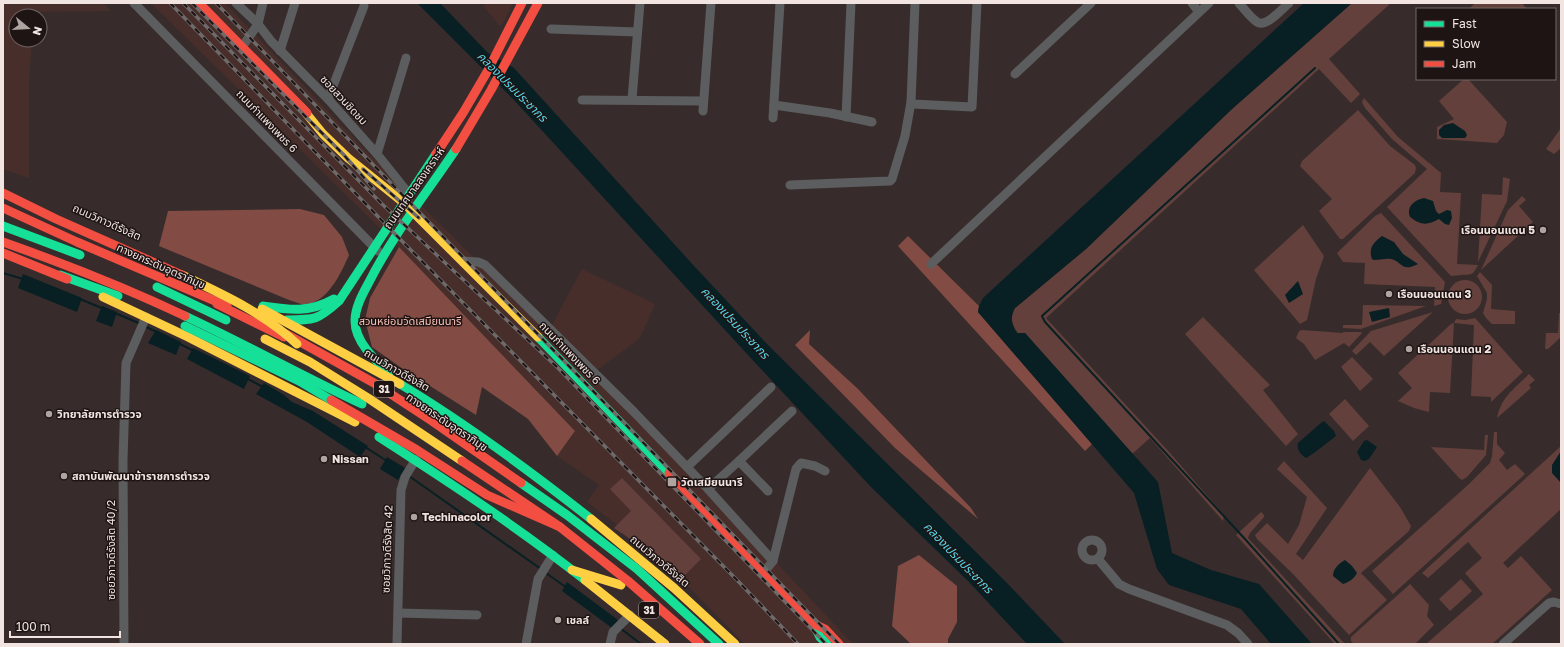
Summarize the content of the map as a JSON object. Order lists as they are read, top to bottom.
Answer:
{
  "streets": {
    "main road": [
      "ถนนกำแพงเพชร 6",
      "ถนนเทศบาลสงเคราะห์",
      "ถนนวิภาวดีรังสิต",
      "ทางยกระดับอุตราภิมุข",
      "31"
    ],
    "street": ["ซอยสวนชิดชม", "ซอยวิภาวดีรังสิต 42", "ซอยวิภาวดีรังสิต 40/2"]
  },
  "crossings": [
    ["ซอยสวนชิดชม", "ถนนกำแพงเพชร 6"],
    ["ซอยสวนชิดชม", "ถนนเทศบาลสงเคราะห์"],
    ["ถนนกำแพงเพชร 6", "ถนนเทศบาลสงเคราะห์"],
    ["ถนนเทศบาลสงเคราะห์", "ถนนวิภาวดีรังสิต"],
    ["ถนนวิภาวดีรังสิต", "31"],
    ["31", "ซอยวิภาวดีรังสิต 42"],
    ["31", "ซอยวิภาวดีรังสิต 40/2"]
  ],
  "water": ["คลองเปรมประชากร"],
  "parks": ["สวนหย่อมวัดเสมียนนารี"],
  "places": {
    "other": [
      "เรือนนอนแดน 5",
      "เรือนนอนแดน 3",
      "เรือนนอนแดน 2",
      "วิทยาลัยการตำรวจ",
      "Nissan",
      "สถาบันพัฒนาข้าราชการตำรวจ",
      "Techinacolor",
      "เชลล์"
    ],
    "transit": ["วัดเสมียนนารี"]
  },
  "legend": ["Fast", "Slow", "Jam"],
  "scale_bar": "100 m",
  "north": "right"
}
